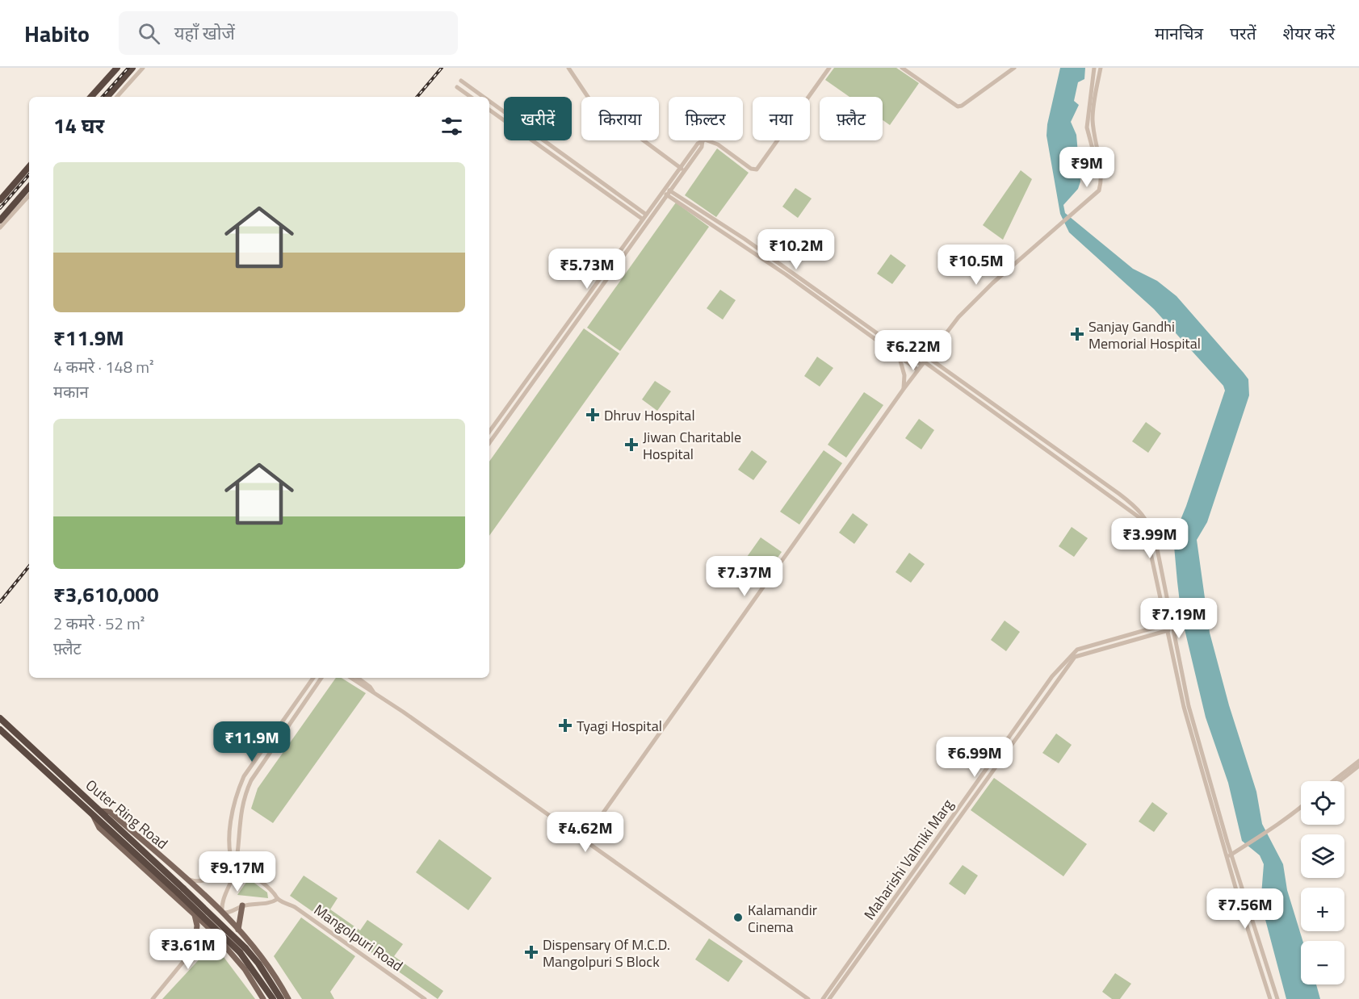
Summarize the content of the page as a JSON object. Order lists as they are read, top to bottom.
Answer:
{
  "streets": {
    "highway": ["Outer Ring Road"],
    "street": ["Maharishi Valmiki Marg", "Mangolpuri Road"]
  },
  "places": {
    "health": [
      "Sanjay Gandhi Memorial Hospital",
      "Dhruv Hospital",
      "Jiwan Charitable Hospital",
      "Tyagi Hospital",
      "Dispensary Of M.C.D. Mangolpuri S Block"
    ],
    "other": ["Kalamandir Cinema"]
  },
  "page": {
    "header": "Habito",
    "search": "यहाँ खोजें",
    "nav": ["मानचित्र", "परतें", "शेयर करें"],
    "chip": [
      "खरीदें",
      "किराया",
      "फ़िल्टर",
      "नया",
      "फ़्लैट"
    ],
    "heading": "14 घर",
    "price": [
      "₹9M",
      "₹10.2M",
      "₹10.5M",
      "₹5.73M",
      "₹6.22M",
      "₹3.99M",
      "₹7.37M",
      "₹7.19M",
      "₹11.9M",
      "₹6.99M",
      "₹4.62M",
      "₹9.17M",
      "₹7.56M",
      "₹3.61M"
    ],
    "list": [
      {
        "name": "₹11.9M",
        "note": "4 कमरे · 148 m² · मकान"
      },
      {
        "name": "₹3,610,000",
        "note": "2 कमरे · 52 m² · फ़्लैट"
      }
    ],
    "map_buttons": ["+", "−"]
  }
}
